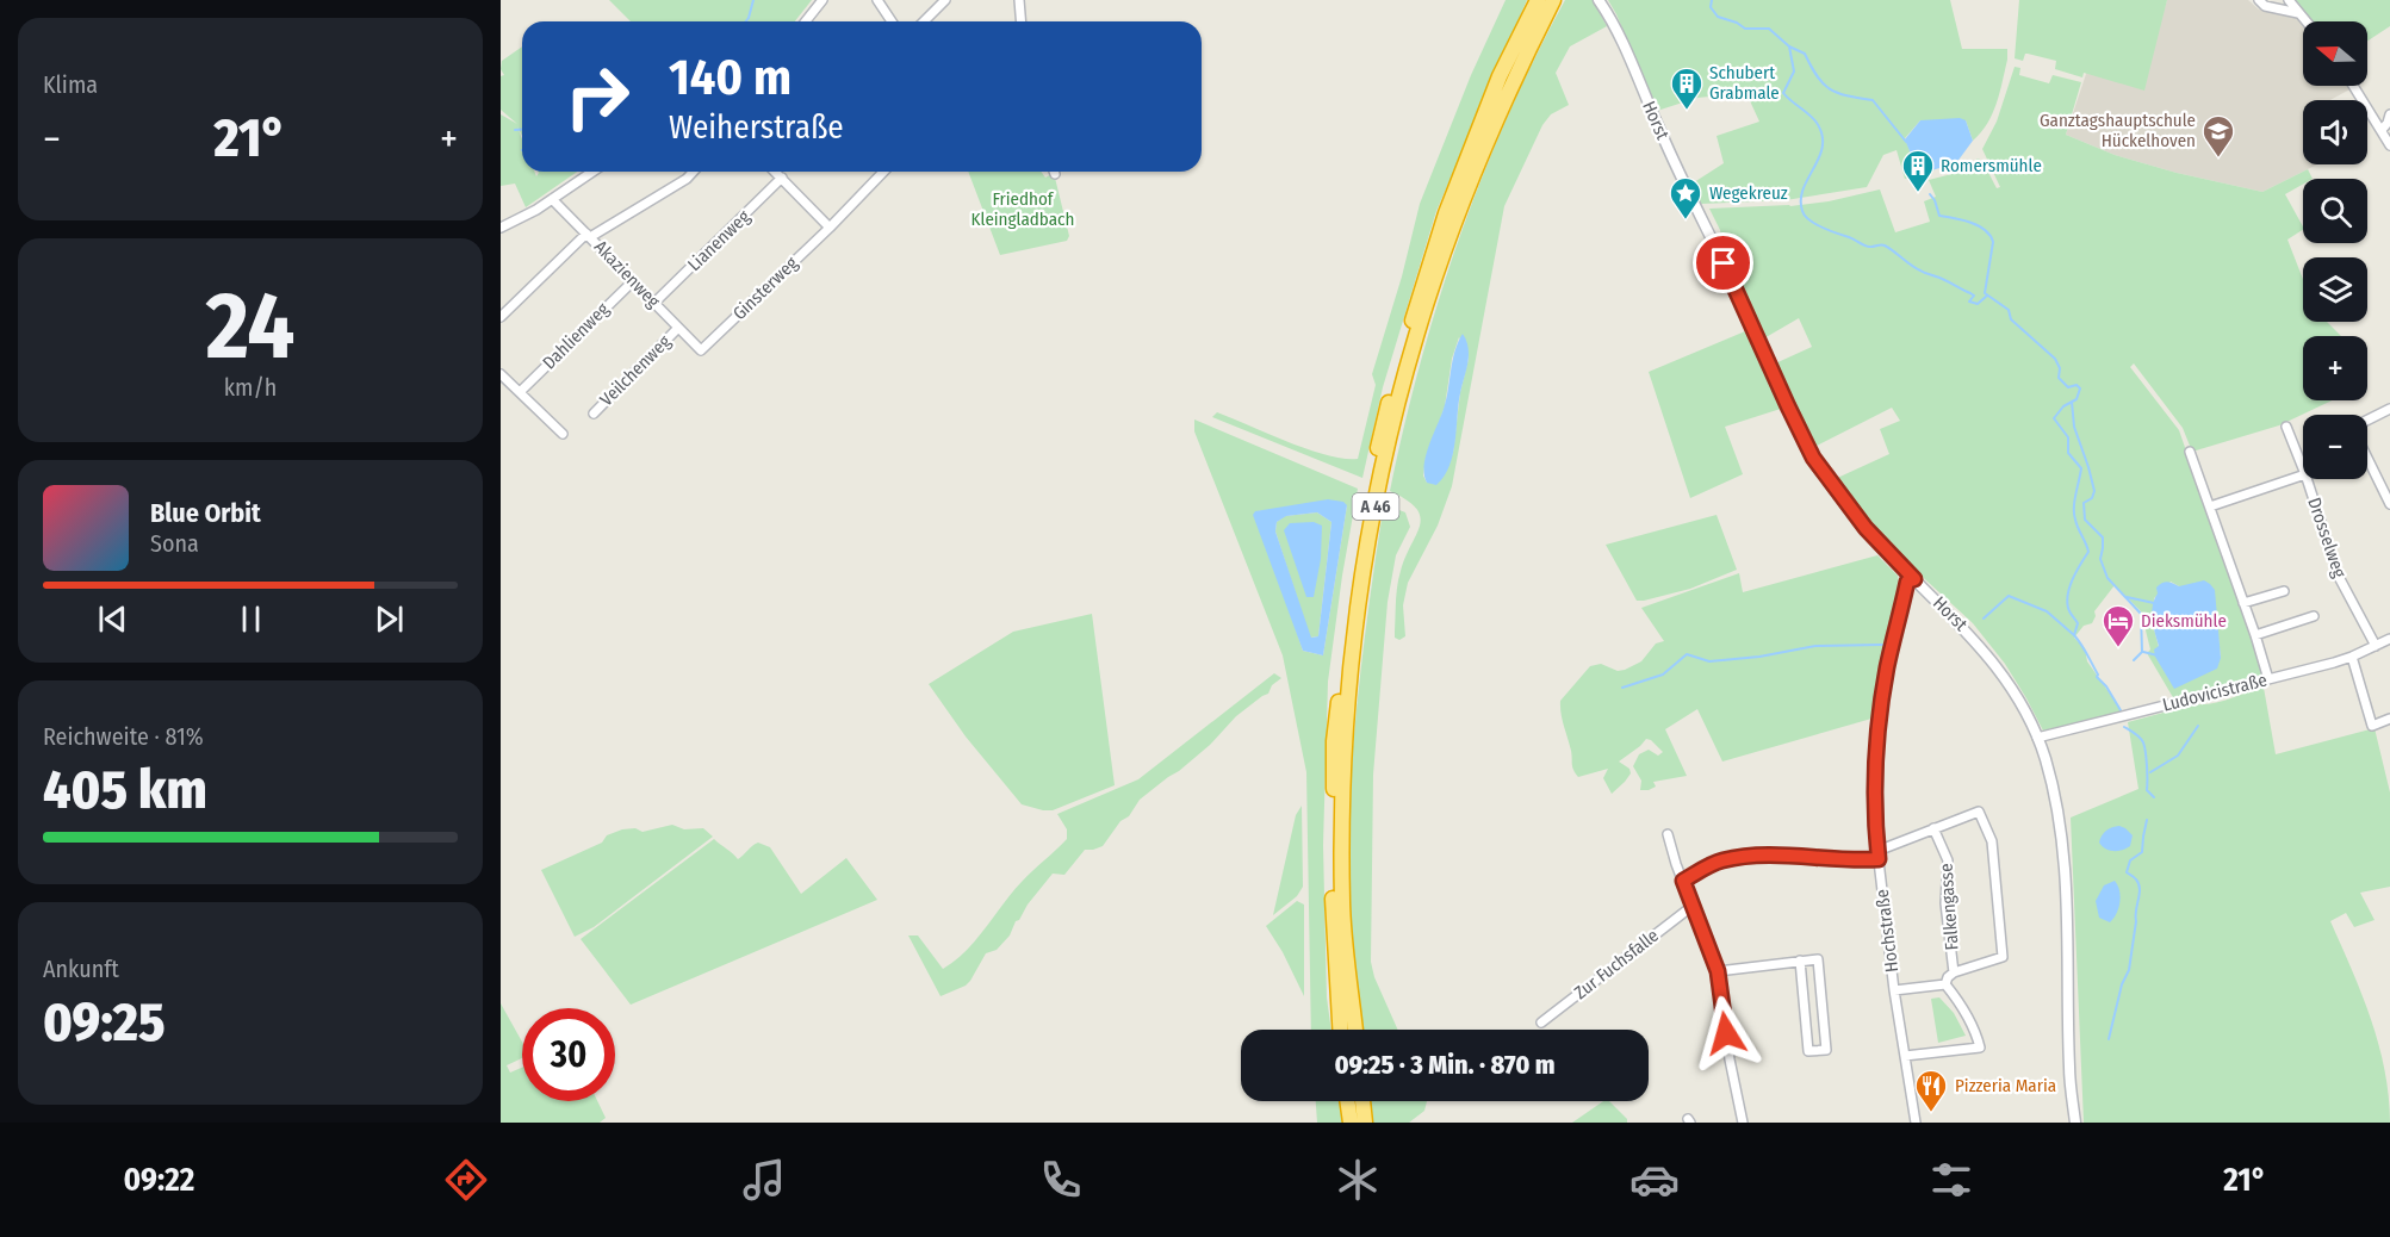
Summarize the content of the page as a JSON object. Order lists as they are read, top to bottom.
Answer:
{
  "streets": {
    "highway": ["A 46"],
    "street": [
      "Horst",
      "Lianenweg",
      "Akazienweg",
      "Ginsterweg",
      "Dahlienweg",
      "Veilchenweg",
      "Drosselweg",
      "Ludovicistraße",
      "Falkengasse",
      "Hochstraße",
      "Zur Fuchsfalle"
    ]
  },
  "crossings": [
    ["Horst", "Ludovicistraße"],
    ["Horst", "Hochstraße"],
    ["Lianenweg", "Akazienweg"],
    ["Akazienweg", "Ginsterweg"],
    ["Akazienweg", "Dahlienweg"],
    ["Akazienweg", "Veilchenweg"],
    ["Drosselweg", "Ludovicistraße"],
    ["Falkengasse", "Hochstraße"]
  ],
  "parks": ["Friedhof Kleingladbach"],
  "places": {
    "building": ["Schubert Grabmale", "Romersmühle"],
    "school or university": ["Ganztagshauptschule Hückelhoven"],
    "place": ["Wegekreuz"],
    "hotel": ["Dieksmühle"],
    "restaurant": ["Pizzeria Maria"]
  },
  "north": "left",
  "page": {
    "tile": [
      "Klima",
      ["24", "km/h"],
      ["Reichweite · 81%", "405 km"],
      ["Ankunft", "09:25"]
    ],
    "map_buttons": ["+", "−"],
    "turn": ["140 m", "Weiherstraße"],
    "heat": ["−", "21°", "+"],
    "song": ["Blue Orbit", "Sona"],
    "limit": "30",
    "trip": "09:25 · 3 Min. · 870 m",
    "tabs": ["09:22", "21°"]
  }
}
